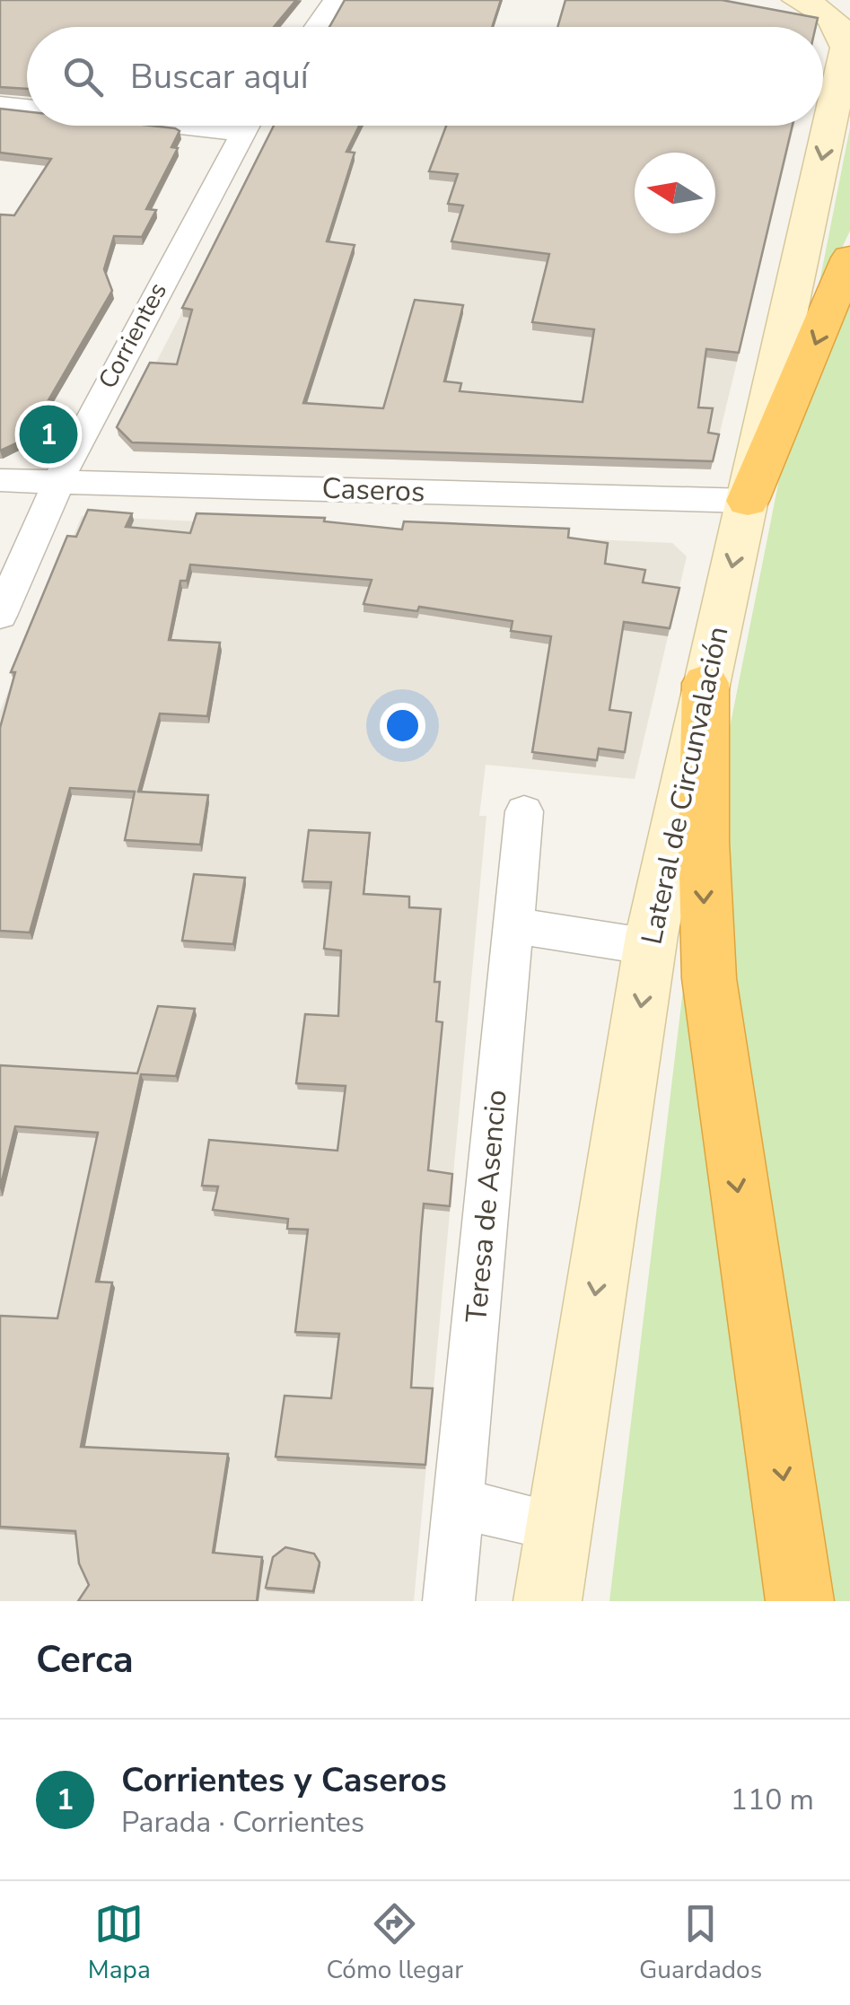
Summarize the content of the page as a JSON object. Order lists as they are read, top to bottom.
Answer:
{
  "streets": {
    "street": [
      "Corrientes",
      "Caseros",
      "Lateral de Circunvalación",
      "Teresa de Asencio"
    ]
  },
  "crossings": [
    ["Corrientes", "Caseros"],
    ["Caseros", "Lateral de Circunvalación"]
  ],
  "one_way": ["Lateral de Circunvalación"],
  "north": "left",
  "page": {
    "search": "Buscar aquí",
    "pins": "1",
    "heading": "Cerca",
    "list": [
      {
        "mark": "1",
        "name": "Corrientes y Caseros",
        "note": "Parada · Corrientes",
        "value": "110 m"
      }
    ],
    "nav": ["Mapa", "Cómo llegar", "Guardados"]
  }
}
